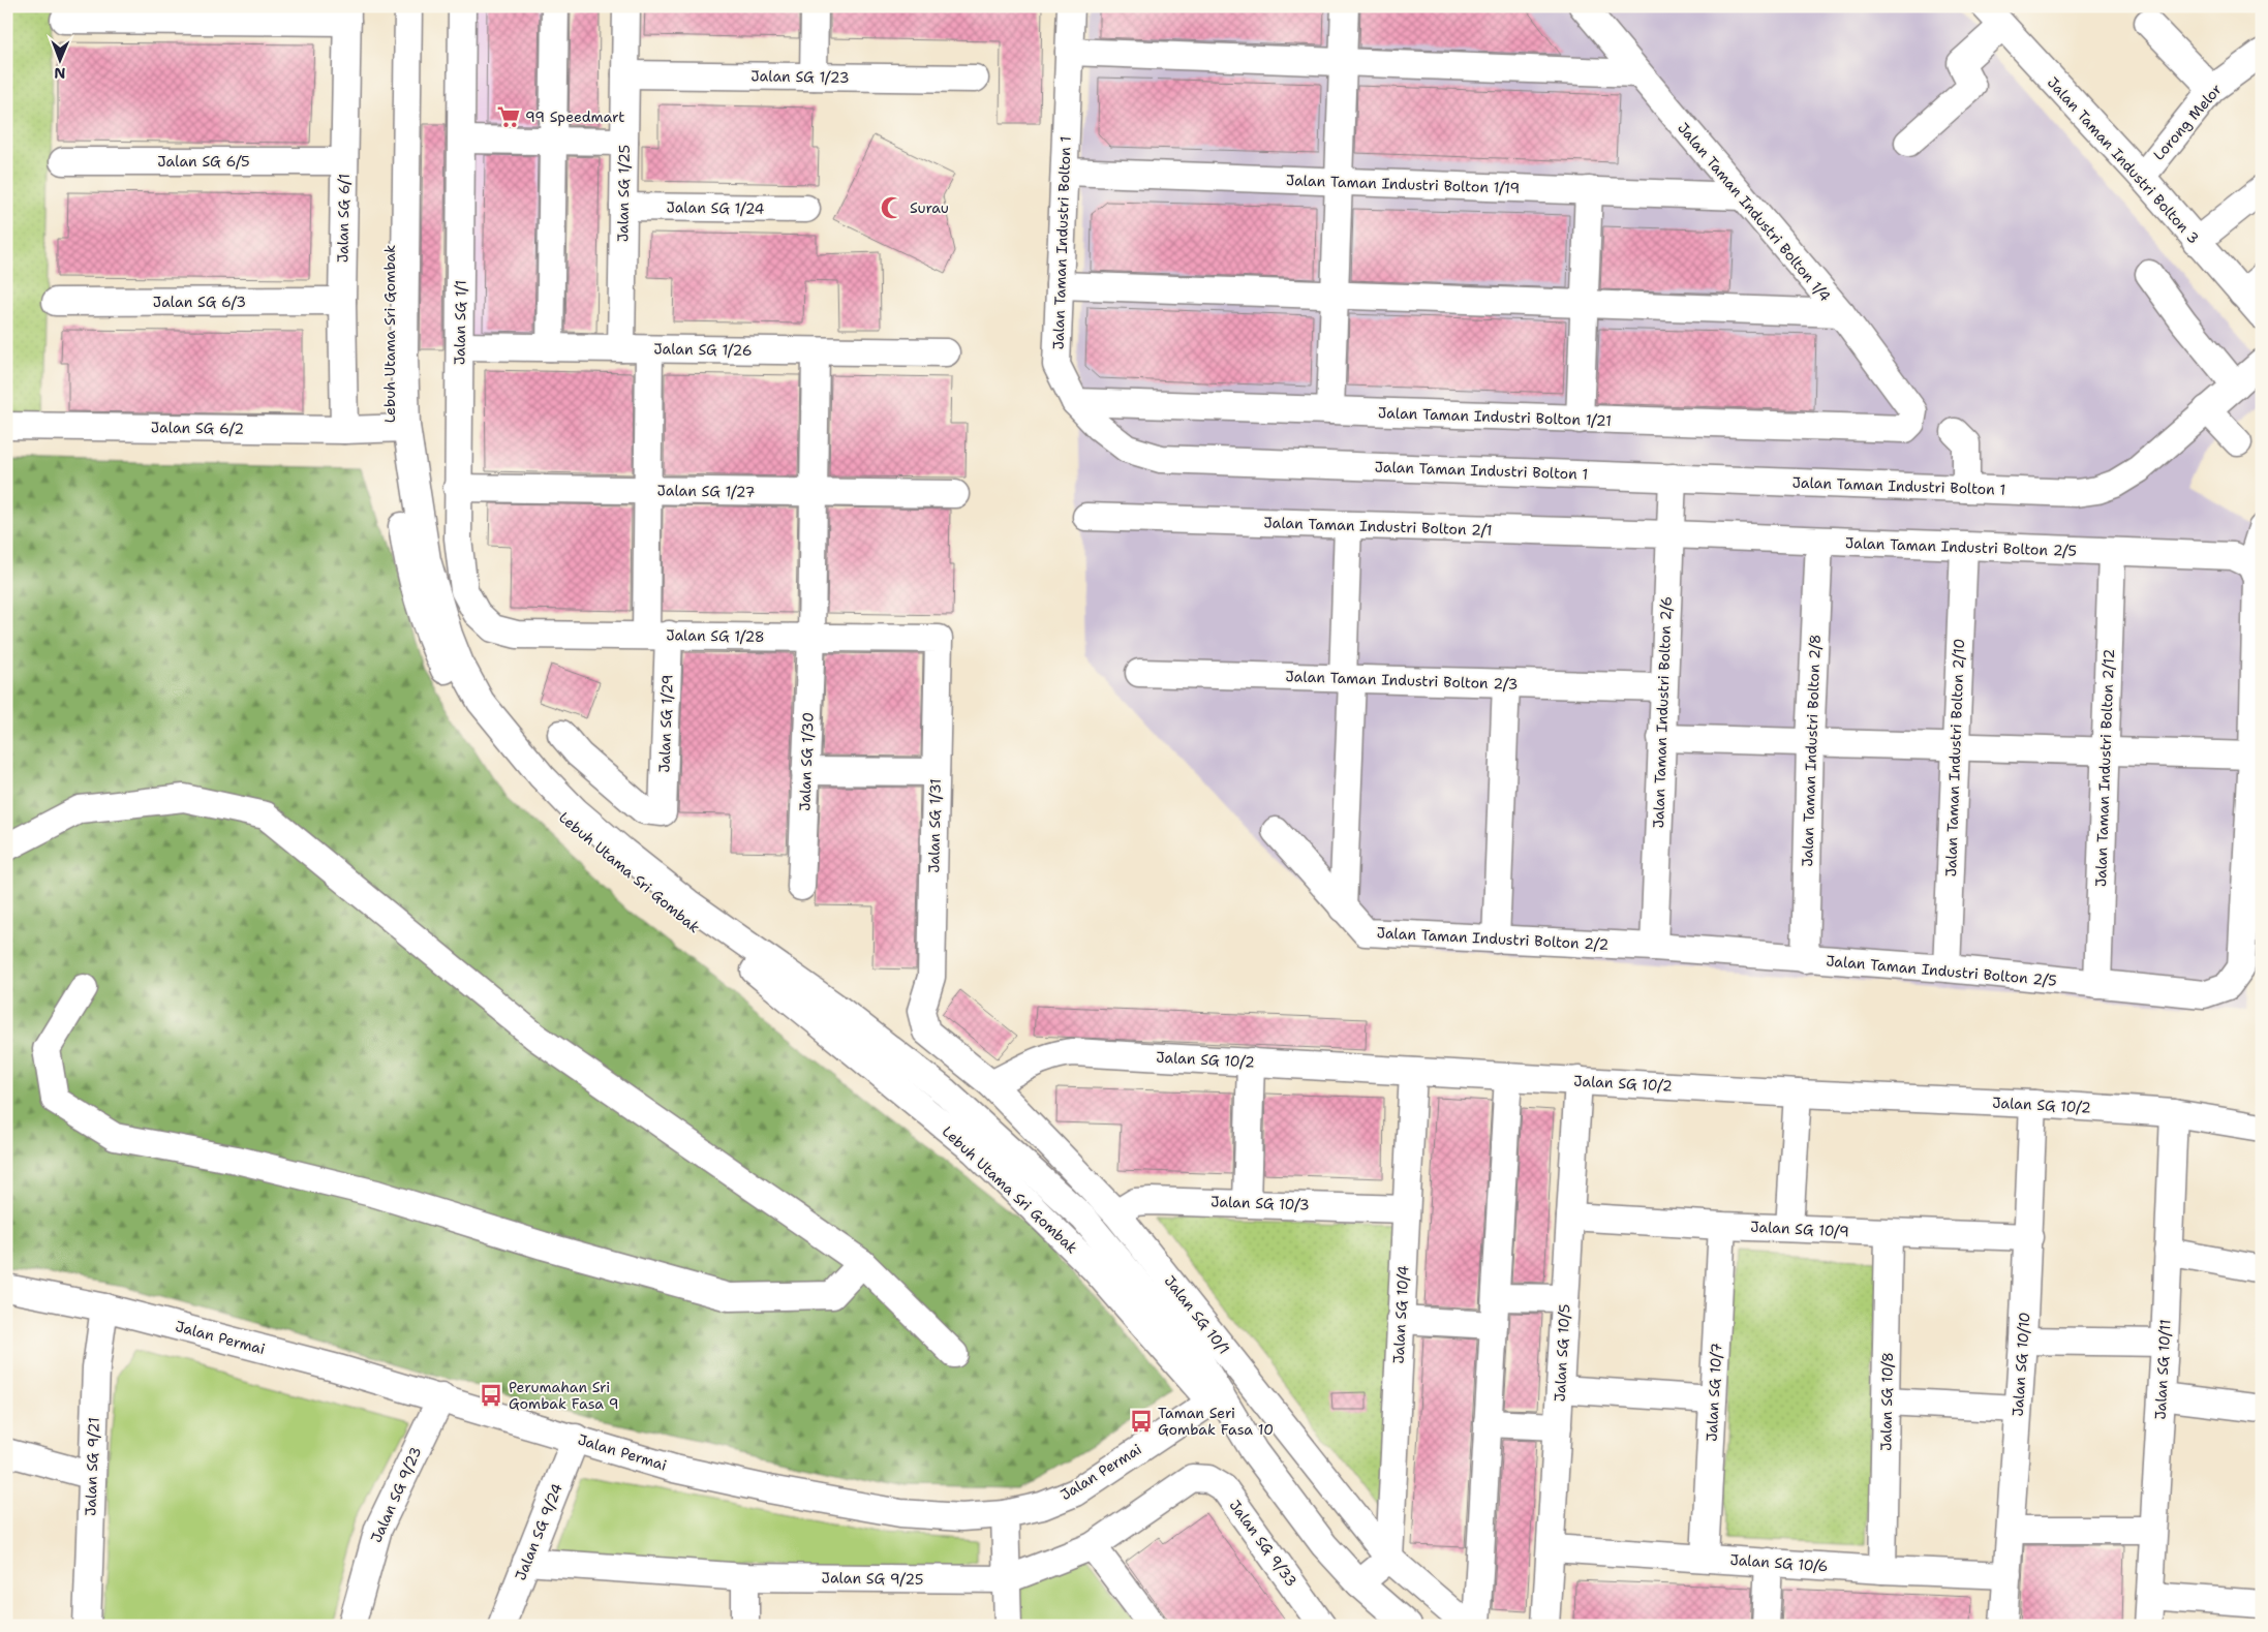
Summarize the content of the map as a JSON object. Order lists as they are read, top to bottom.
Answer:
{
  "streets": {
    "street": [
      "Jalan SG 1/23",
      "Lorong Melor",
      "Jalan Taman Industri Bolton 3",
      "Jalan SG 6/5",
      "Jalan Taman Industri Bolton 1/19",
      "Jalan SG 1/25",
      "Jalan SG 1/24",
      "Jalan Taman Industri Bolton 1/4",
      "Jalan SG 6/1",
      "Jalan Taman Industri Bolton 1",
      "Jalan SG 6/3",
      "Jalan SG 1/1",
      "Lebuh Utama Sri Gombak",
      "Jalan SG 1/26",
      "Jalan Taman Industri Bolton 1/21",
      "Jalan SG 6/2",
      "Jalan SG 1/27",
      "Jalan Taman Industri Bolton 2/1",
      "Jalan Taman Industri Bolton 2/5",
      "Jalan SG 1/28",
      "Jalan Taman Industri Bolton 2/3",
      "Jalan Taman Industri Bolton 2/6",
      "Jalan SG 1/29",
      "Jalan Taman Industri Bolton 2/8",
      "Jalan Taman Industri Bolton 2/10",
      "Jalan SG 1/30",
      "Jalan Taman Industri Bolton 2/12",
      "Jalan SG 1/31",
      "Jalan Taman Industri Bolton 2/2",
      "Jalan SG 10/2",
      "Jalan SG 10/3",
      "Jalan SG 10/9",
      "Jalan SG 10/1",
      "Jalan SG 10/4",
      "Jalan Permai",
      "Jalan SG 10/5",
      "Jalan SG 10/10",
      "Jalan SG 10/11",
      "Jalan SG 10/7",
      "Jalan SG 10/8",
      "Jalan SG 9/21",
      "Jalan SG 9/23",
      "Jalan SG 9/24",
      "Jalan SG 9/33",
      "Jalan SG 10/6",
      "Jalan SG 9/25"
    ]
  },
  "crossings": [
    ["Jalan SG 1/23", "Jalan SG 1/25"],
    ["Lorong Melor", "Jalan Taman Industri Bolton 3"],
    ["Jalan SG 6/5", "Jalan SG 6/1"],
    ["Jalan Taman Industri Bolton 1/19", "Jalan Taman Industri Bolton 1/4"],
    ["Jalan Taman Industri Bolton 1/19", "Jalan Taman Industri Bolton 1"],
    ["Jalan SG 1/25", "Jalan SG 1/24"],
    ["Jalan SG 1/25", "Jalan SG 1/26"],
    ["Jalan Taman Industri Bolton 1/4", "Jalan Taman Industri Bolton 1/21"],
    ["Jalan SG 6/1", "Jalan SG 6/3"],
    ["Jalan SG 6/1", "Jalan SG 6/2"],
    ["Jalan Taman Industri Bolton 1", "Jalan Taman Industri Bolton 1/21"],
    ["Jalan Taman Industri Bolton 1", "Jalan Taman Industri Bolton 2/6"],
    ["Jalan SG 1/1", "Jalan SG 1/26"],
    ["Jalan SG 1/1", "Jalan SG 1/27"],
    ["Jalan SG 1/1", "Jalan SG 1/28"],
    ["Lebuh Utama Sri Gombak", "Jalan SG 6/2"],
    ["Lebuh Utama Sri Gombak", "Jalan Permai"],
    ["Jalan SG 1/26", "Jalan SG 1/29"],
    ["Jalan SG 1/26", "Jalan SG 1/30"],
    ["Jalan SG 1/27", "Jalan SG 1/29"],
    ["Jalan SG 1/27", "Jalan SG 1/30"],
    ["Jalan Taman Industri Bolton 2/1", "Jalan Taman Industri Bolton 2/5"],
    ["Jalan Taman Industri Bolton 2/1", "Jalan Taman Industri Bolton 2/6"],
    ["Jalan Taman Industri Bolton 2/5", "Jalan Taman Industri Bolton 2/6"],
    ["Jalan Taman Industri Bolton 2/5", "Jalan Taman Industri Bolton 2/8"],
    ["Jalan Taman Industri Bolton 2/5", "Jalan Taman Industri Bolton 2/10"],
    ["Jalan Taman Industri Bolton 2/5", "Jalan Taman Industri Bolton 2/12"],
    ["Jalan Taman Industri Bolton 2/5", "Jalan Taman Industri Bolton 2/2"],
    ["Jalan SG 1/28", "Jalan SG 1/29"],
    ["Jalan SG 1/28", "Jalan SG 1/30"],
    ["Jalan SG 1/28", "Jalan SG 1/31"],
    ["Jalan Taman Industri Bolton 2/3", "Jalan Taman Industri Bolton 2/6"],
    ["Jalan Taman Industri Bolton 2/6", "Jalan Taman Industri Bolton 2/2"],
    ["Jalan SG 1/31", "Jalan SG 10/1"],
    ["Jalan SG 10/2", "Jalan SG 10/1"],
    ["Jalan SG 10/2", "Jalan SG 10/4"],
    ["Jalan SG 10/2", "Jalan SG 10/5"],
    ["Jalan SG 10/2", "Jalan SG 10/10"],
    ["Jalan SG 10/2", "Jalan SG 10/11"],
    ["Jalan SG 10/3", "Jalan SG 10/1"],
    ["Jalan SG 10/3", "Jalan SG 10/4"],
    ["Jalan SG 10/9", "Jalan SG 10/5"],
    ["Jalan SG 10/9", "Jalan SG 10/10"],
    ["Jalan SG 10/9", "Jalan SG 10/7"],
    ["Jalan SG 10/9", "Jalan SG 10/8"],
    ["Jalan SG 10/1", "Jalan SG 10/4"],
    ["Jalan Permai", "Jalan SG 9/21"],
    ["Jalan Permai", "Jalan SG 9/23"],
    ["Jalan Permai", "Jalan SG 9/24"],
    ["Jalan SG 10/5", "Jalan SG 10/6"],
    ["Jalan SG 10/10", "Jalan SG 10/6"],
    ["Jalan SG 10/7", "Jalan SG 10/6"],
    ["Jalan SG 10/8", "Jalan SG 10/6"],
    ["Jalan SG 9/24", "Jalan SG 9/25"],
    ["Jalan SG 9/33", "Jalan SG 9/25"]
  ],
  "places": {
    "supermarket": ["99 Speedmart"],
    "mosque": ["Surau"],
    "bus stop": ["Perumahan Sri Gombak Fasa 9", "Taman Seri Gombak Fasa 10"]
  },
  "north": "bottom"
}
